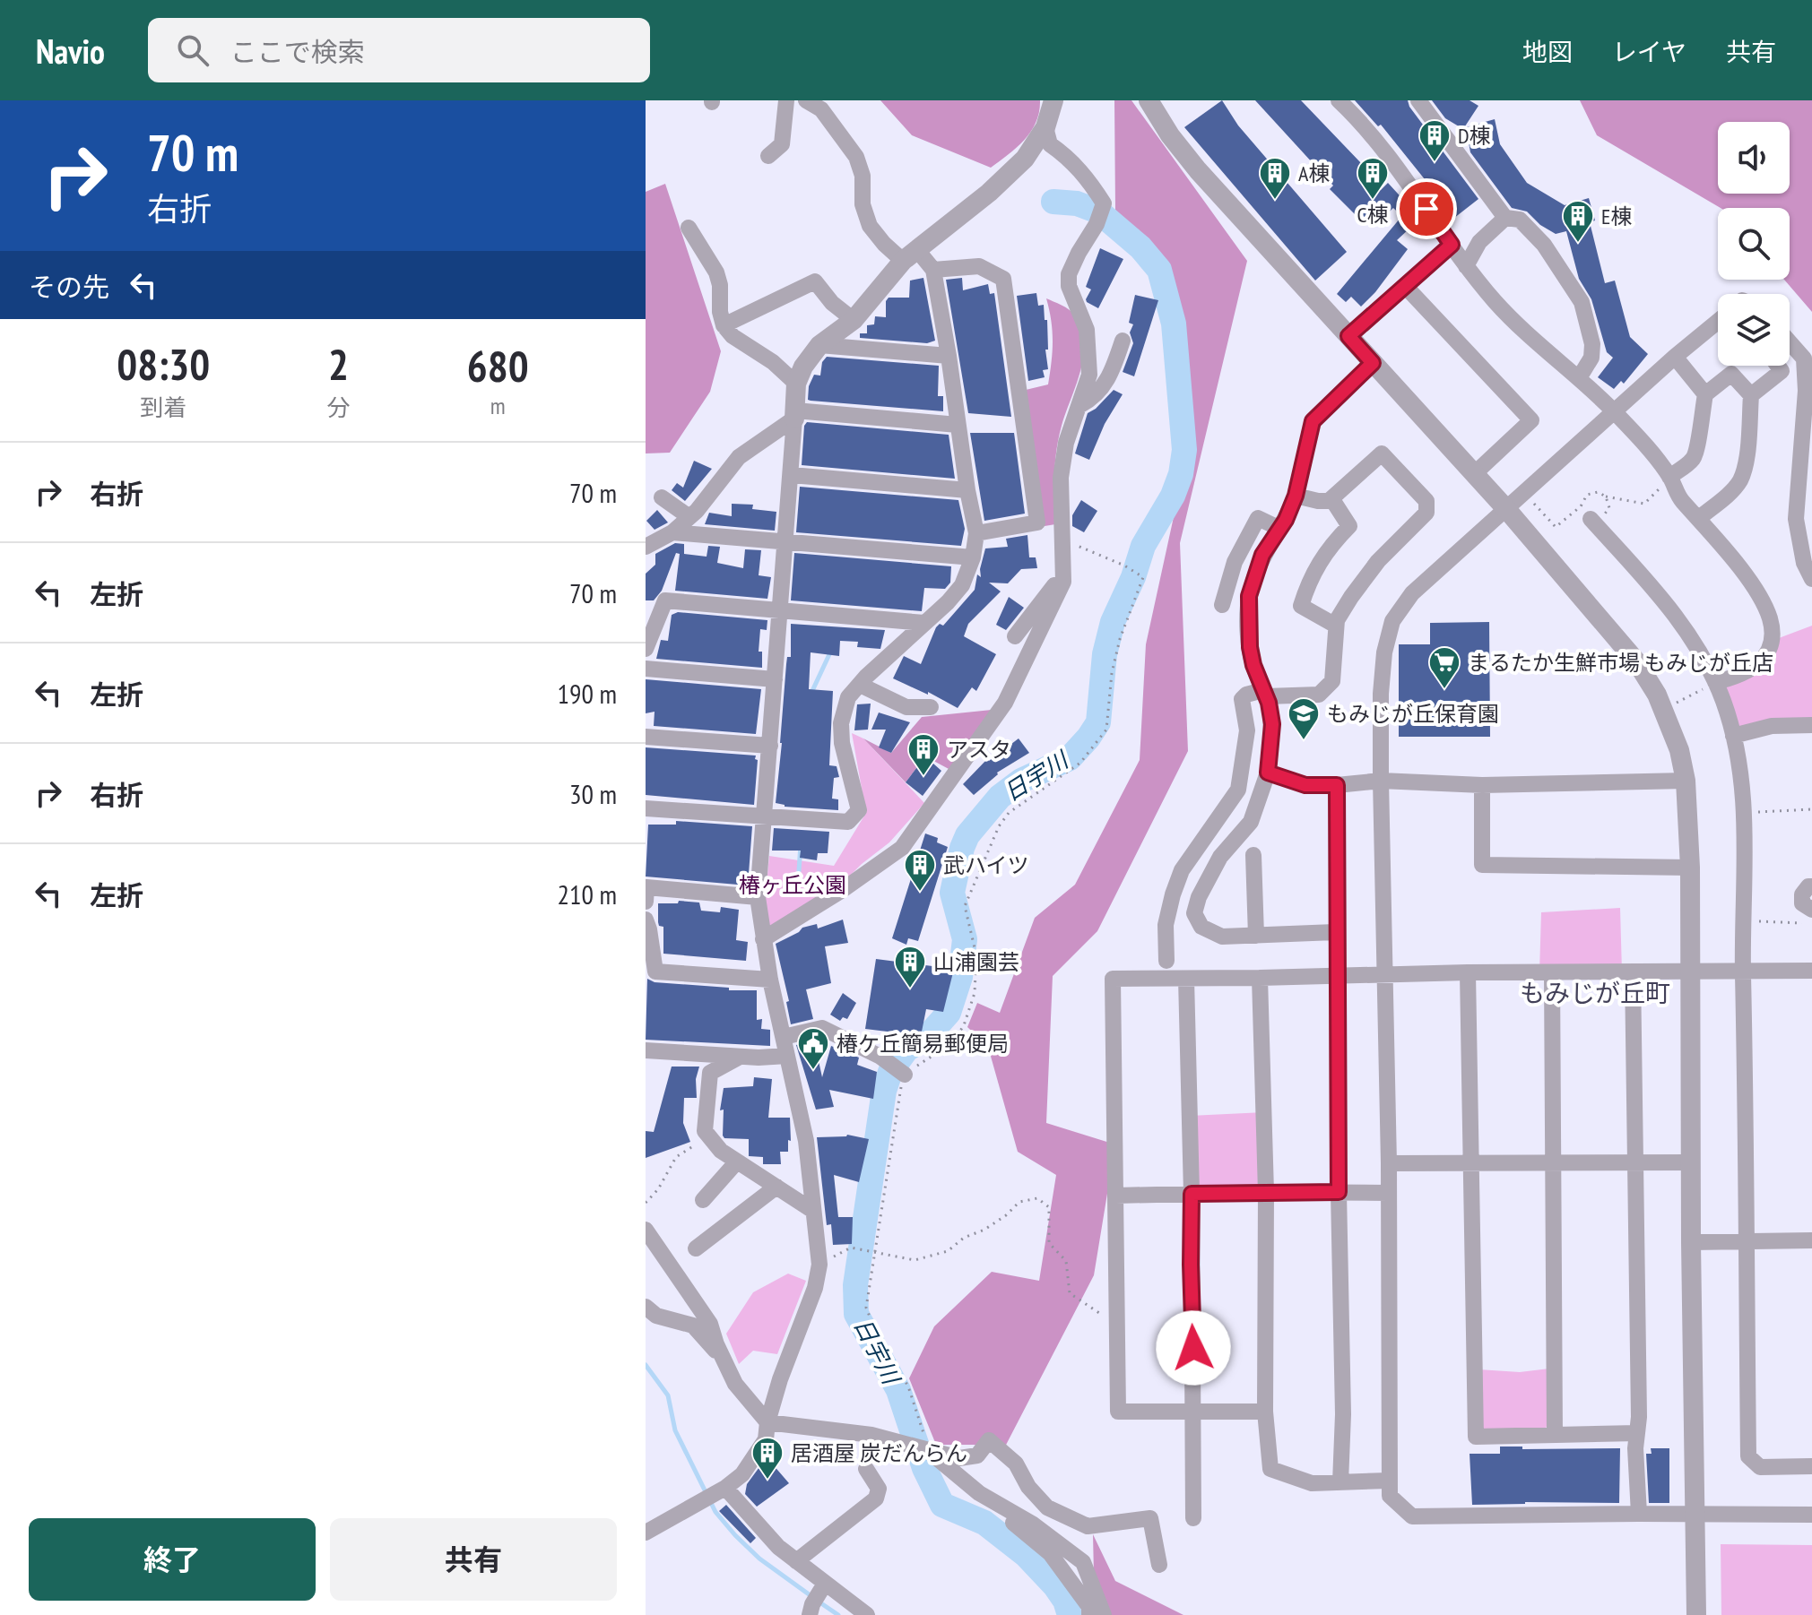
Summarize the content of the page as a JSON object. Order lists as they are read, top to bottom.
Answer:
{
  "districts": ["もみじが丘町"],
  "water": ["日宇川"],
  "parks": ["椿ヶ丘公園"],
  "places": {
    "building": [
      "D棟",
      "A棟",
      "C棟",
      "E棟",
      "アスタ",
      "武ハイツ",
      "山浦園芸",
      "居酒屋 炭だんらん"
    ],
    "supermarket": ["まるたか生鮮市場 もみじが丘店"],
    "school or university": ["もみじが丘保育園"],
    "public building": ["椿ケ丘簡易郵便局"]
  },
  "page": {
    "header": "Navio",
    "search": "ここで検索",
    "nav": ["地図", "レイヤ", "共有"],
    "turn": ["70 m", "右折"],
    "then": "その先",
    "eta": [
      "08:30",
      "到着",
      "2",
      "分",
      "680",
      "m"
    ],
    "list": [
      {
        "name": "右折",
        "value": "70 m"
      },
      {
        "name": "左折",
        "value": "70 m"
      },
      {
        "name": "左折",
        "value": "190 m"
      },
      {
        "name": "右折",
        "value": "30 m"
      },
      {
        "name": "左折",
        "value": "210 m"
      }
    ],
    "buttons": ["終了", "共有"]
  }
}
